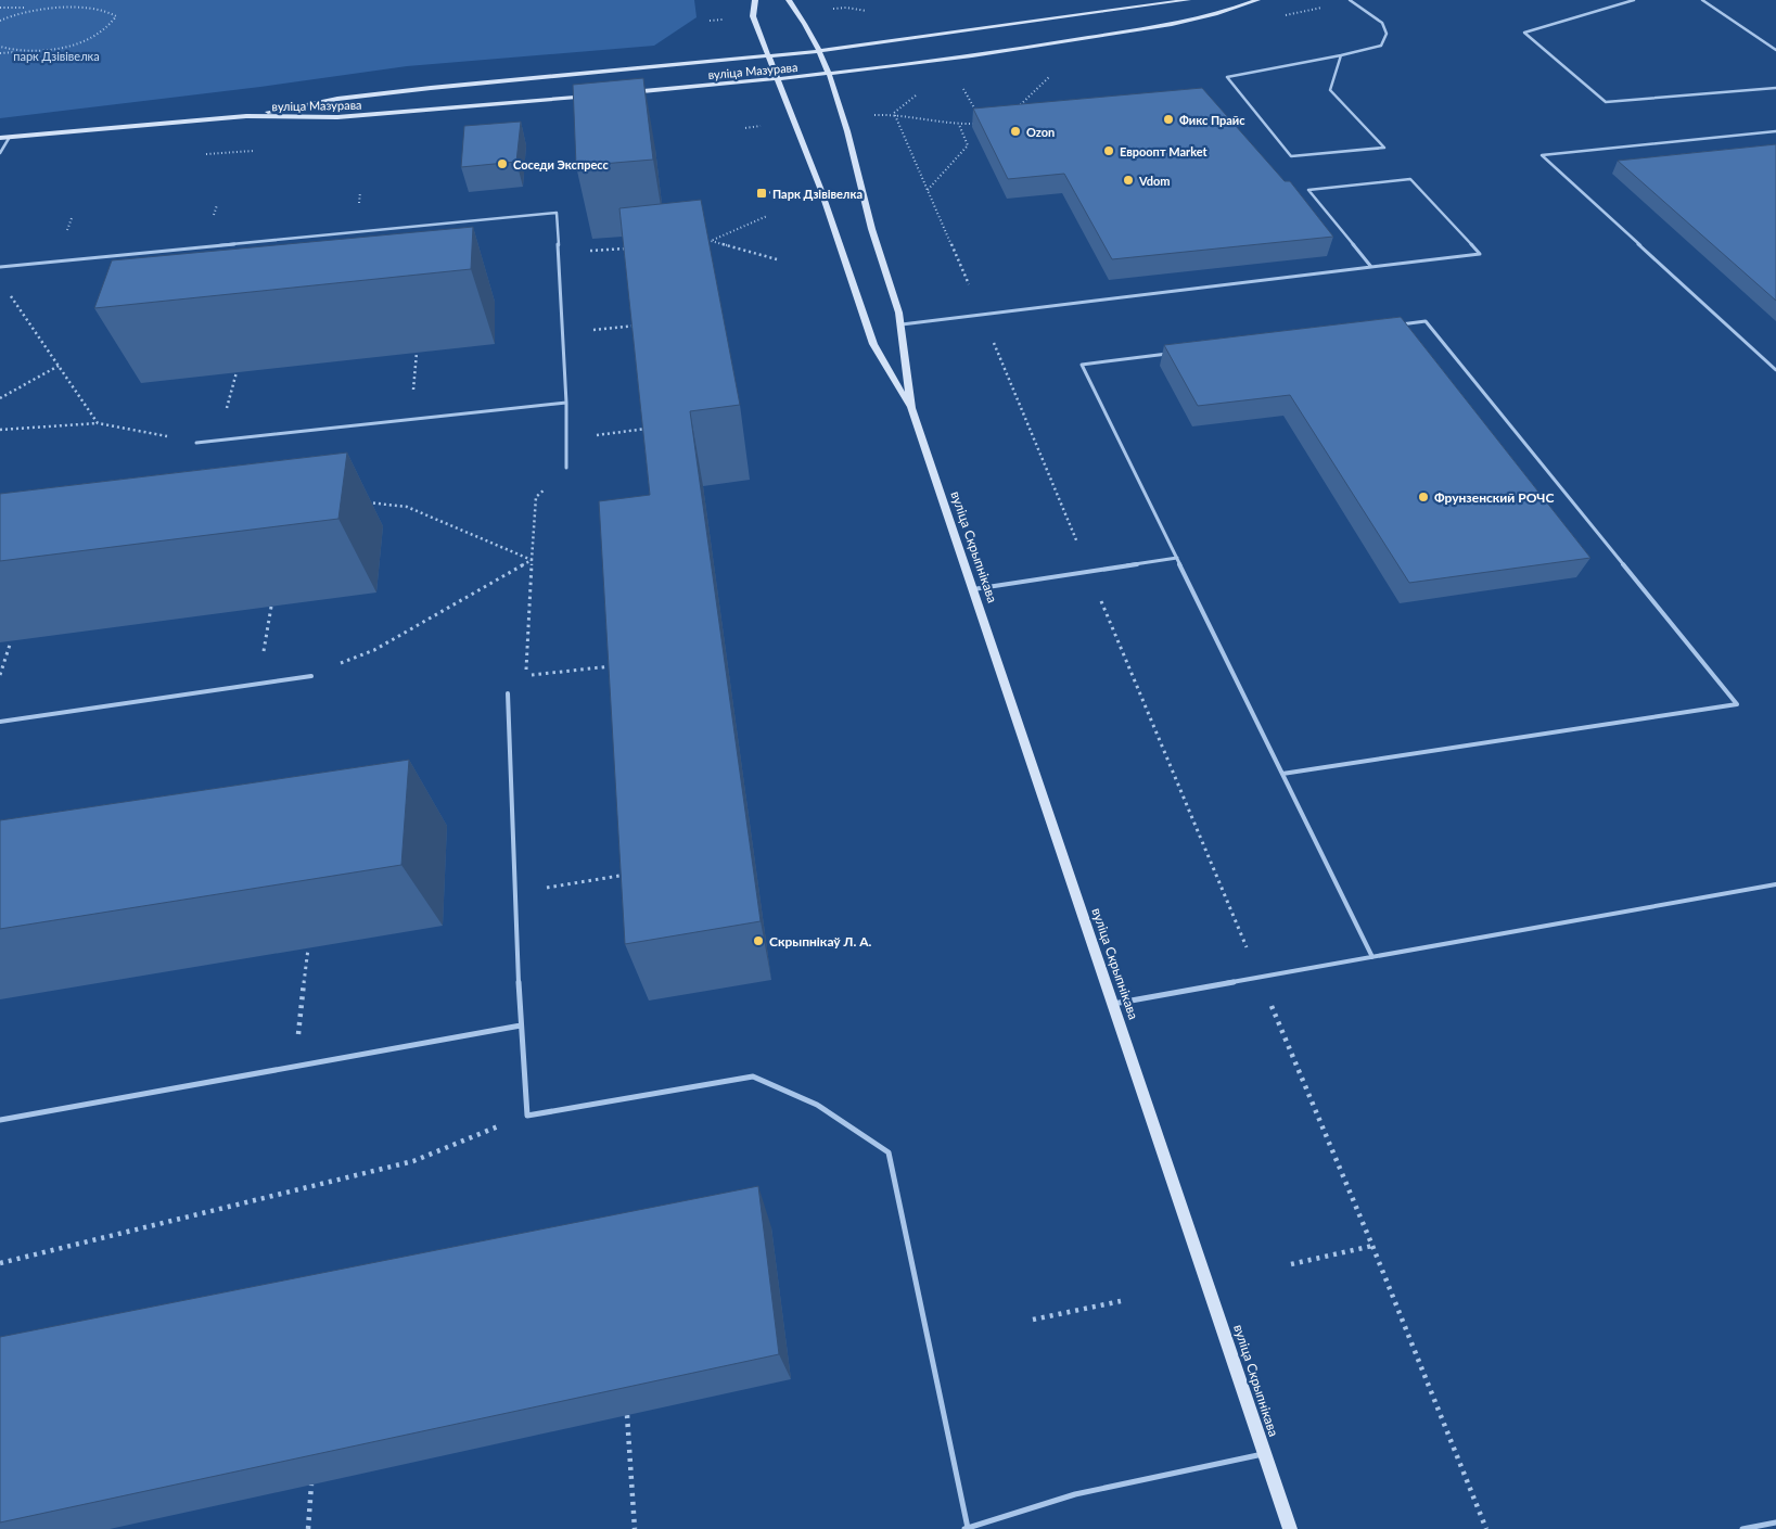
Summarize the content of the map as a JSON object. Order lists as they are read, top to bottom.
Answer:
{
  "streets": {
    "main road": ["вуліца Мазурава", "вуліца Скрыпнікава"]
  },
  "crossings": [
    ["вуліца Мазурава", "вуліца Скрыпнікава"]
  ],
  "parks": ["парк Дзівівелка"],
  "places": {
    "other": [
      "Фикс Прайс",
      "Ozon",
      "Евроопт Market",
      "Соседи Экспресс",
      "Vdom",
      "Фрунзенский РОЧС",
      "Скрыпнікаў Л. А."
    ],
    "transit": ["Парк Дзівівелка"]
  }
}
